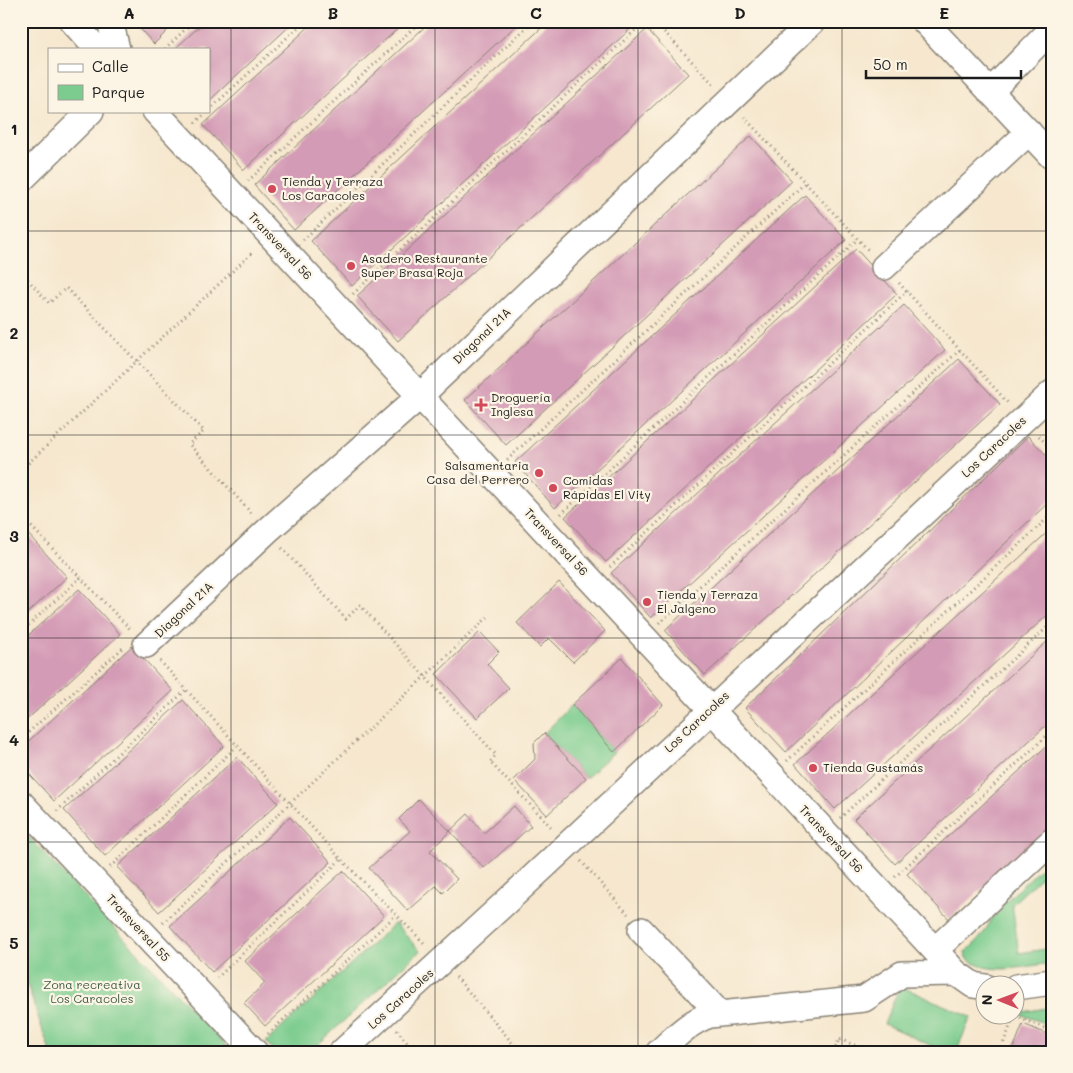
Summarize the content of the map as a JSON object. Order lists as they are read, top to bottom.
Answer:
{
  "streets": {
    "street": [
      "Transversal 56",
      "Diagonal 21A",
      "Los Caracoles",
      "Transversal 55"
    ]
  },
  "crossings": [
    ["Transversal 56", "Diagonal 21A"],
    ["Transversal 56", "Los Caracoles"]
  ],
  "parks": ["Zona recreativa Los Caracoles"],
  "places": {
    "other": [
      "Tienda y Terraza Los Caracoles",
      "Asadero Restaurante Super Brasa Roja",
      "Salsamentaria Casa del Perrero",
      "Comidas Rápidas El Vity",
      "Tienda y Terraza El Jalgeno",
      "Tienda Gustamás"
    ],
    "health": ["Droguería Inglesa"]
  },
  "legend": ["Calle", "Parque"],
  "scale_bar": "50 m",
  "north": "left",
  "grid": {
    "columns": [
      "A",
      "B",
      "C",
      "D",
      "E"
    ],
    "rows": [
      "1",
      "2",
      "3",
      "4",
      "5"
    ]
  }
}
